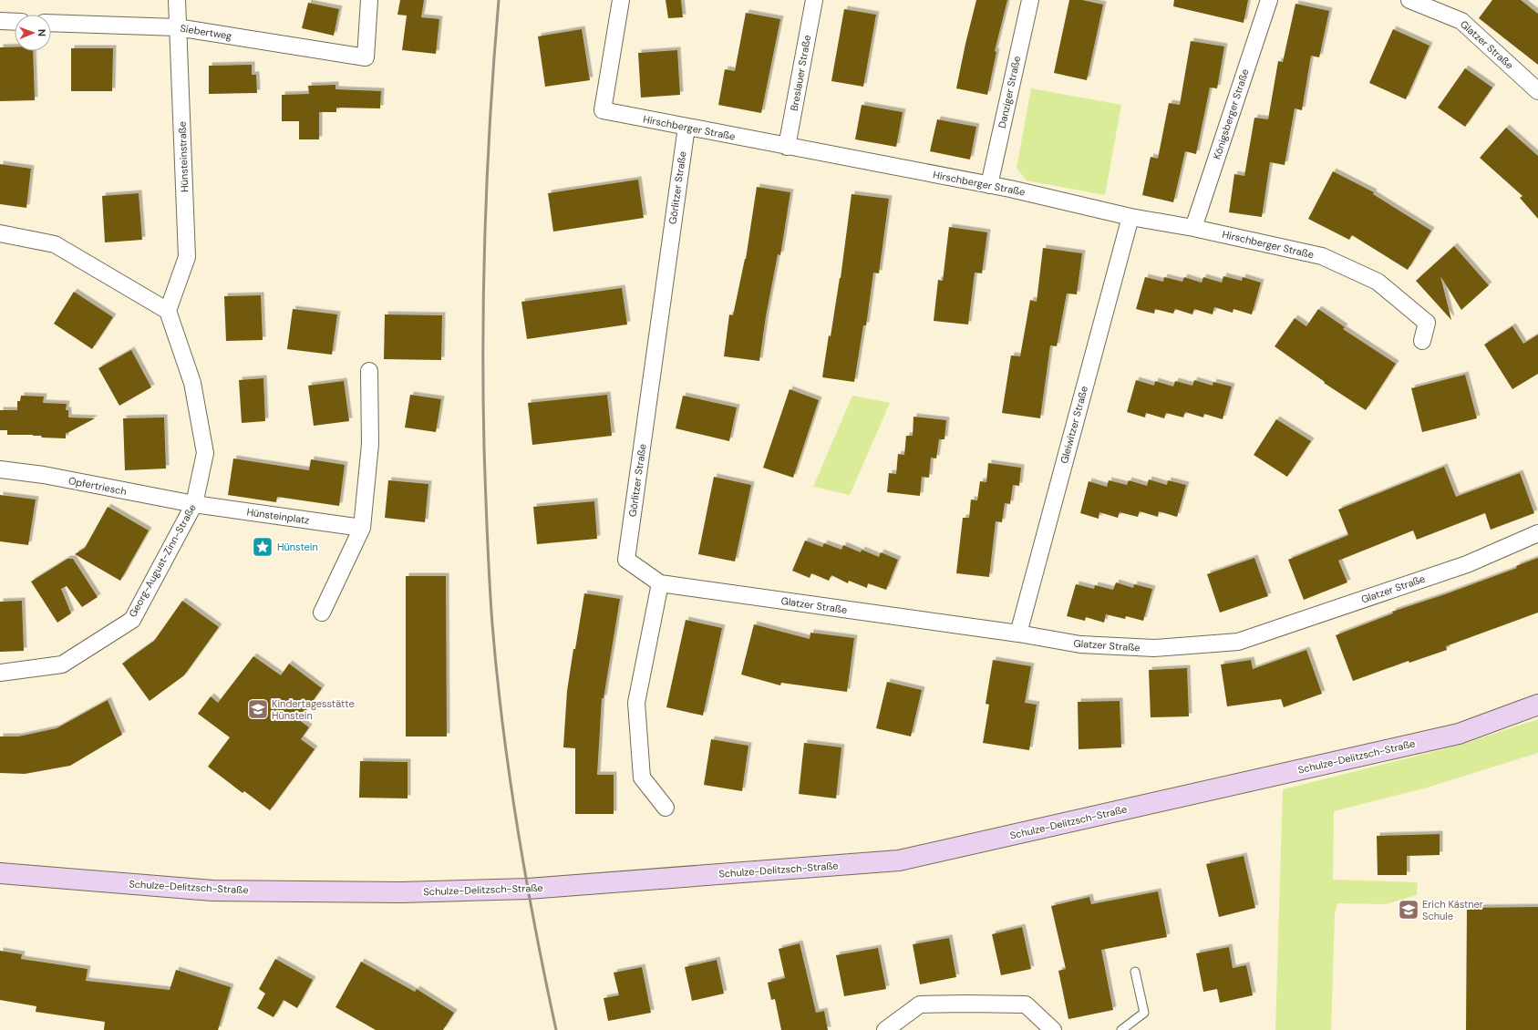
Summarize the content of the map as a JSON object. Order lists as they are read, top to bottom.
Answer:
{
  "streets": {
    "main road": ["Schulze-Delitzsch-Straße"],
    "street": [
      "Siebertweg",
      "Glatzer Straße",
      "Breslauer Straße",
      "Danziger Straße",
      "Königsberger Straße",
      "Hirschberger Straße",
      "Hünsteinstraße",
      "Görlitzer Straße",
      "Gleiwitzer Straße",
      "Opfertriesch",
      "Hünsteinplatz",
      "Georg-August-Zinn-Straße"
    ]
  },
  "crossings": [
    ["Siebertweg", "Hünsteinstraße"],
    ["Glatzer Straße", "Görlitzer Straße"],
    ["Glatzer Straße", "Gleiwitzer Straße"],
    ["Breslauer Straße", "Hirschberger Straße"],
    ["Danziger Straße", "Hirschberger Straße"],
    ["Königsberger Straße", "Hirschberger Straße"],
    ["Hirschberger Straße", "Görlitzer Straße"],
    ["Hirschberger Straße", "Gleiwitzer Straße"],
    ["Hünsteinstraße", "Georg-August-Zinn-Straße"],
    ["Opfertriesch", "Hünsteinplatz"],
    ["Opfertriesch", "Georg-August-Zinn-Straße"],
    ["Hünsteinplatz", "Georg-August-Zinn-Straße"]
  ],
  "places": {
    "place": ["Hünstein"],
    "school or university": ["Kindertagesstätte Hünstein", "Erich Kästner Schule"]
  },
  "north": "right"
}
